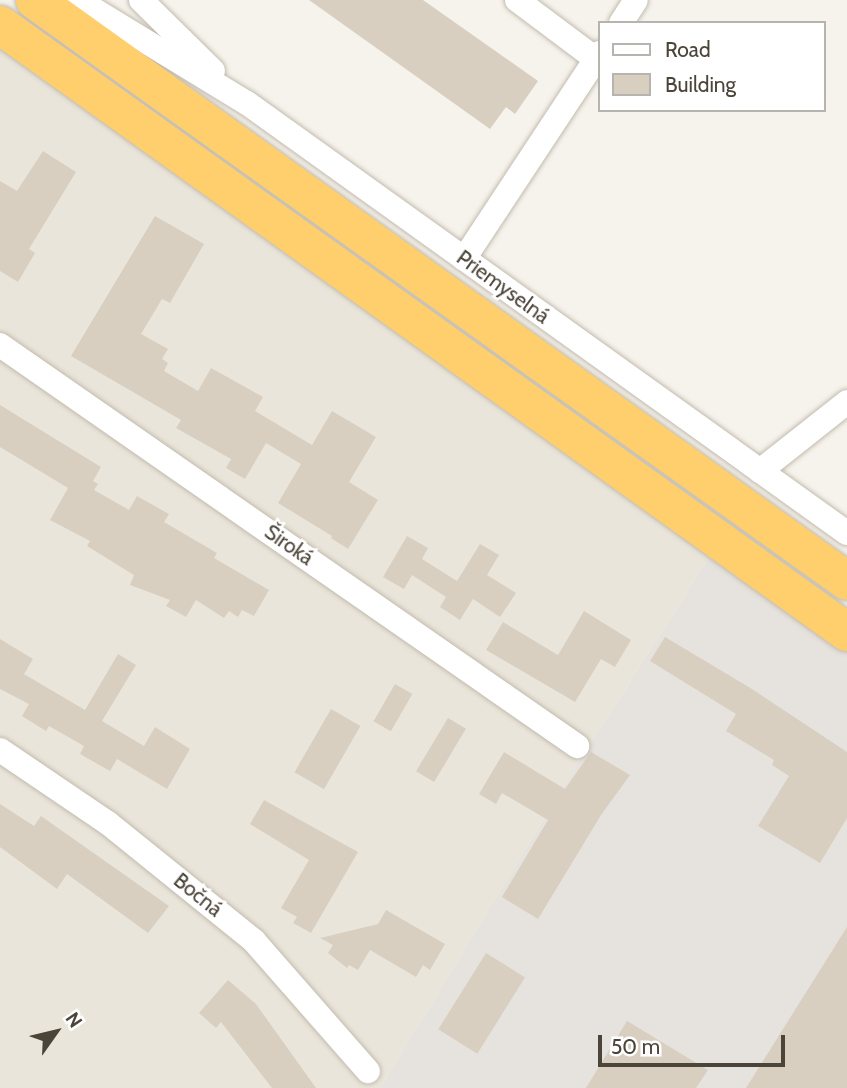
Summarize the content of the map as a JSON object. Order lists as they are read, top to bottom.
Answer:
{
  "streets": {
    "street": ["Priemyselná", "Široká", "Bočná"]
  },
  "legend": ["Road", "Building"],
  "scale_bar": "50 m",
  "north": "top right"
}
